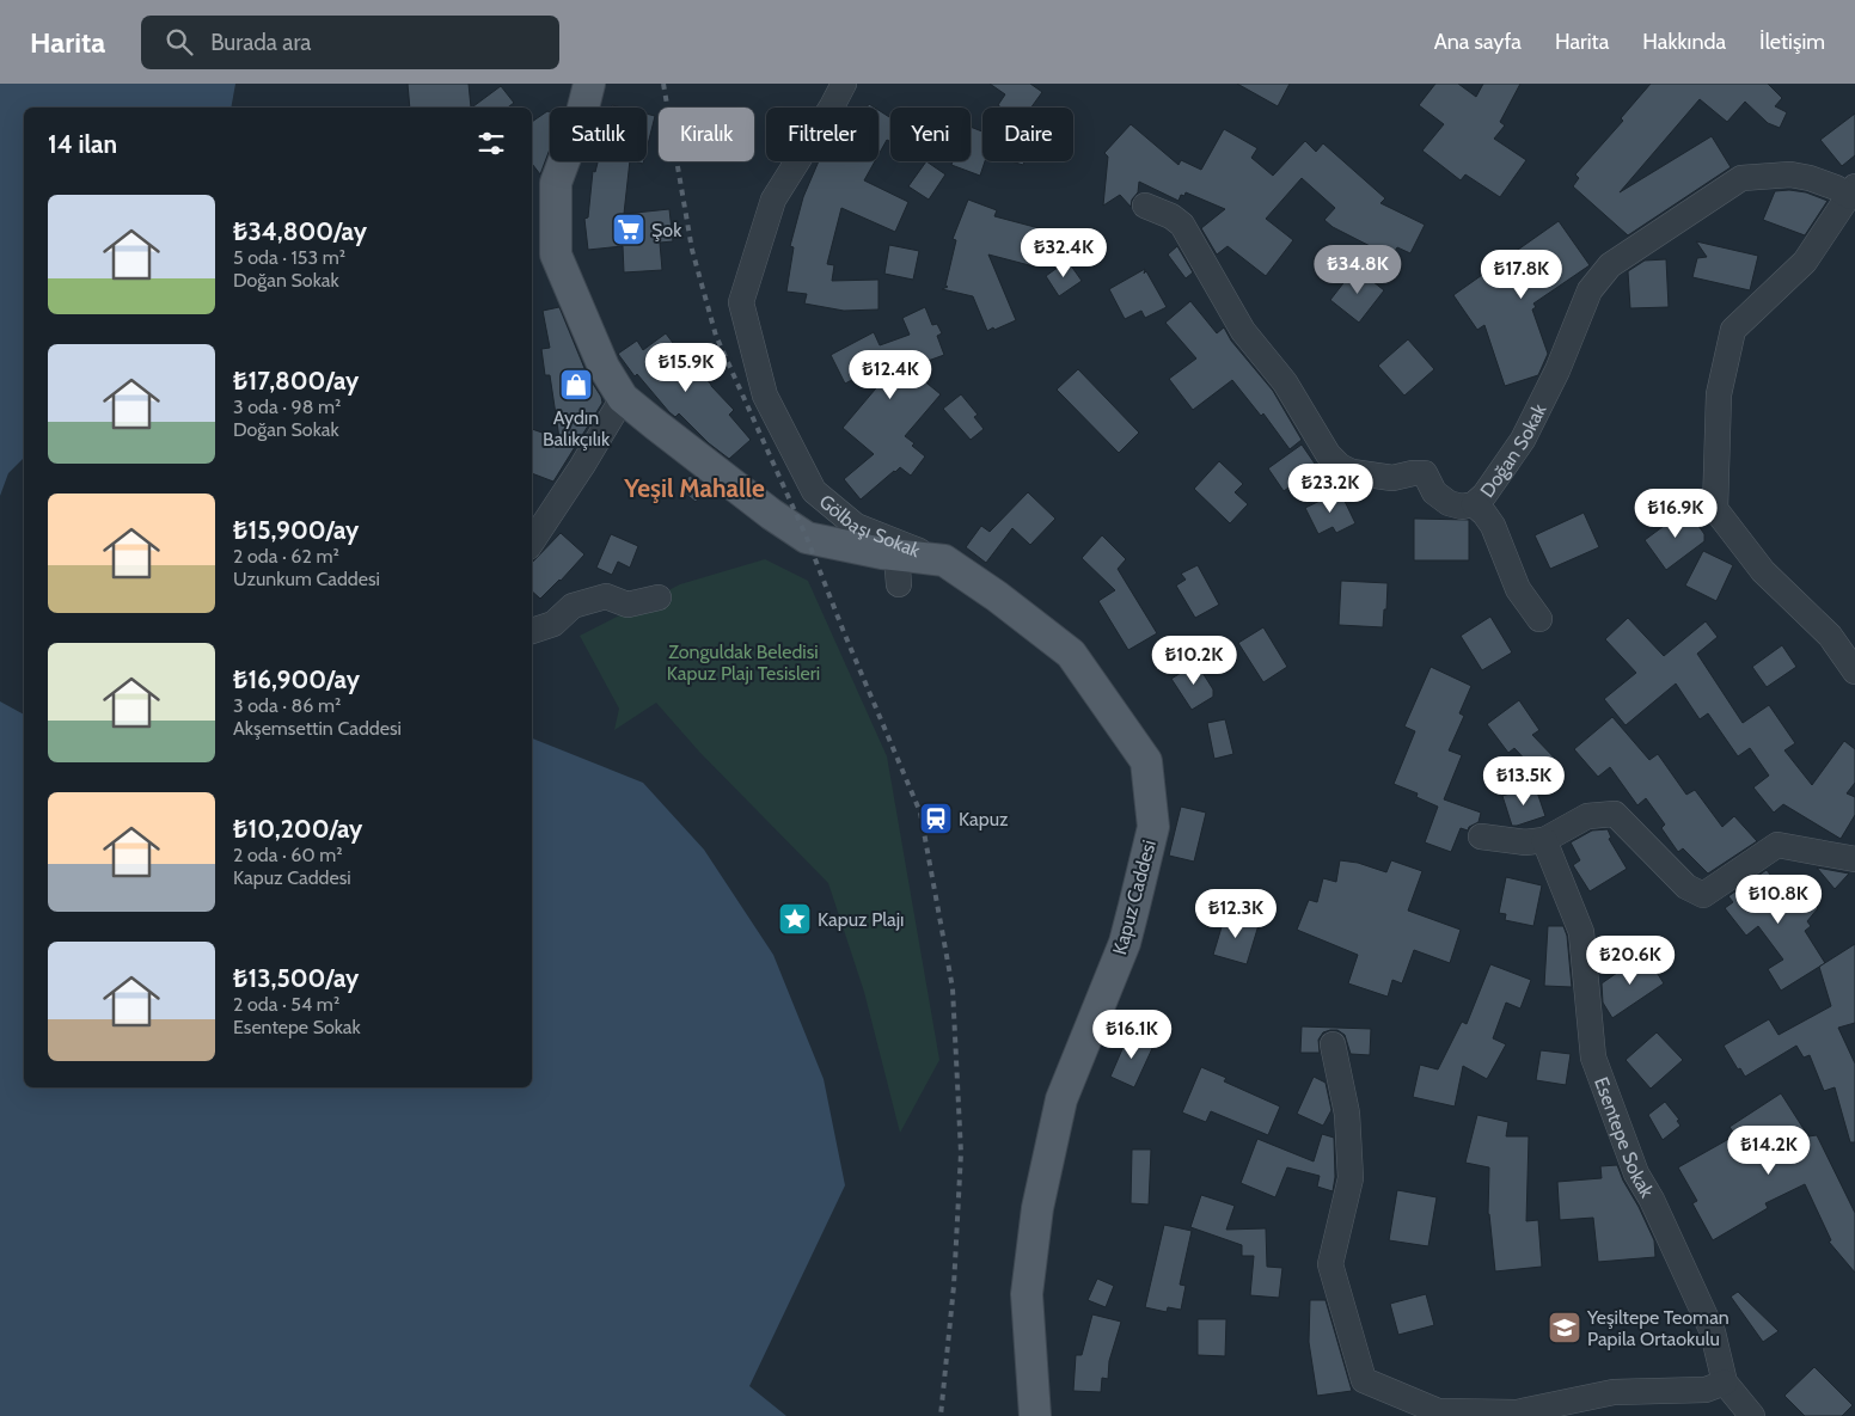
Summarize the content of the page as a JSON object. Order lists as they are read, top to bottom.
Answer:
{
  "streets": {
    "main road": ["Kapuz Caddesi"],
    "street": ["Doğan Sokak", "Gölbaşı Sokak", "Esentepe Sokak"]
  },
  "crossings": [
    ["Gölbaşı Sokak", "Kapuz Caddesi"]
  ],
  "districts": ["Yeşil Mahalle"],
  "parks": ["Zonguldak Beledisi Kapuz Plajı Tesisleri"],
  "places": {
    "supermarket": ["Şok"],
    "shop": ["Aydın Balıkçılık"],
    "station": ["Kapuz"],
    "place": ["Kapuz Plajı"],
    "school or university": ["Yeşiltepe Teoman Papila Ortaokulu"]
  },
  "page": {
    "header": "Harita",
    "search": "Burada ara",
    "nav": [
      "Ana sayfa",
      "Harita",
      "Hakkında",
      "İletişim"
    ],
    "chip": [
      "Satılık",
      "Kiralık",
      "Filtreler",
      "Yeni",
      "Daire"
    ],
    "heading": "14 ilan",
    "list": [
      {
        "name": "₺34,800/ay",
        "note": "5 oda · 153 m² · Doğan Sokak"
      },
      {
        "name": "₺17,800/ay",
        "note": "3 oda · 98 m² · Doğan Sokak"
      },
      {
        "name": "₺15,900/ay",
        "note": "2 oda · 62 m² · Uzunkum Caddesi"
      },
      {
        "name": "₺16,900/ay",
        "note": "3 oda · 86 m² · Akşemsettin Caddesi"
      },
      {
        "name": "₺10,200/ay",
        "note": "2 oda · 60 m² · Kapuz Caddesi"
      },
      {
        "name": "₺13,500/ay",
        "note": "2 oda · 54 m² · Esentepe Sokak"
      }
    ],
    "price": [
      "₺32.4K",
      "₺34.8K",
      "₺17.8K",
      "₺15.9K",
      "₺12.4K",
      "₺23.2K",
      "₺16.9K",
      "₺10.2K",
      "₺13.5K",
      "₺10.8K",
      "₺12.3K",
      "₺20.6K",
      "₺16.1K",
      "₺14.2K"
    ]
  }
}
